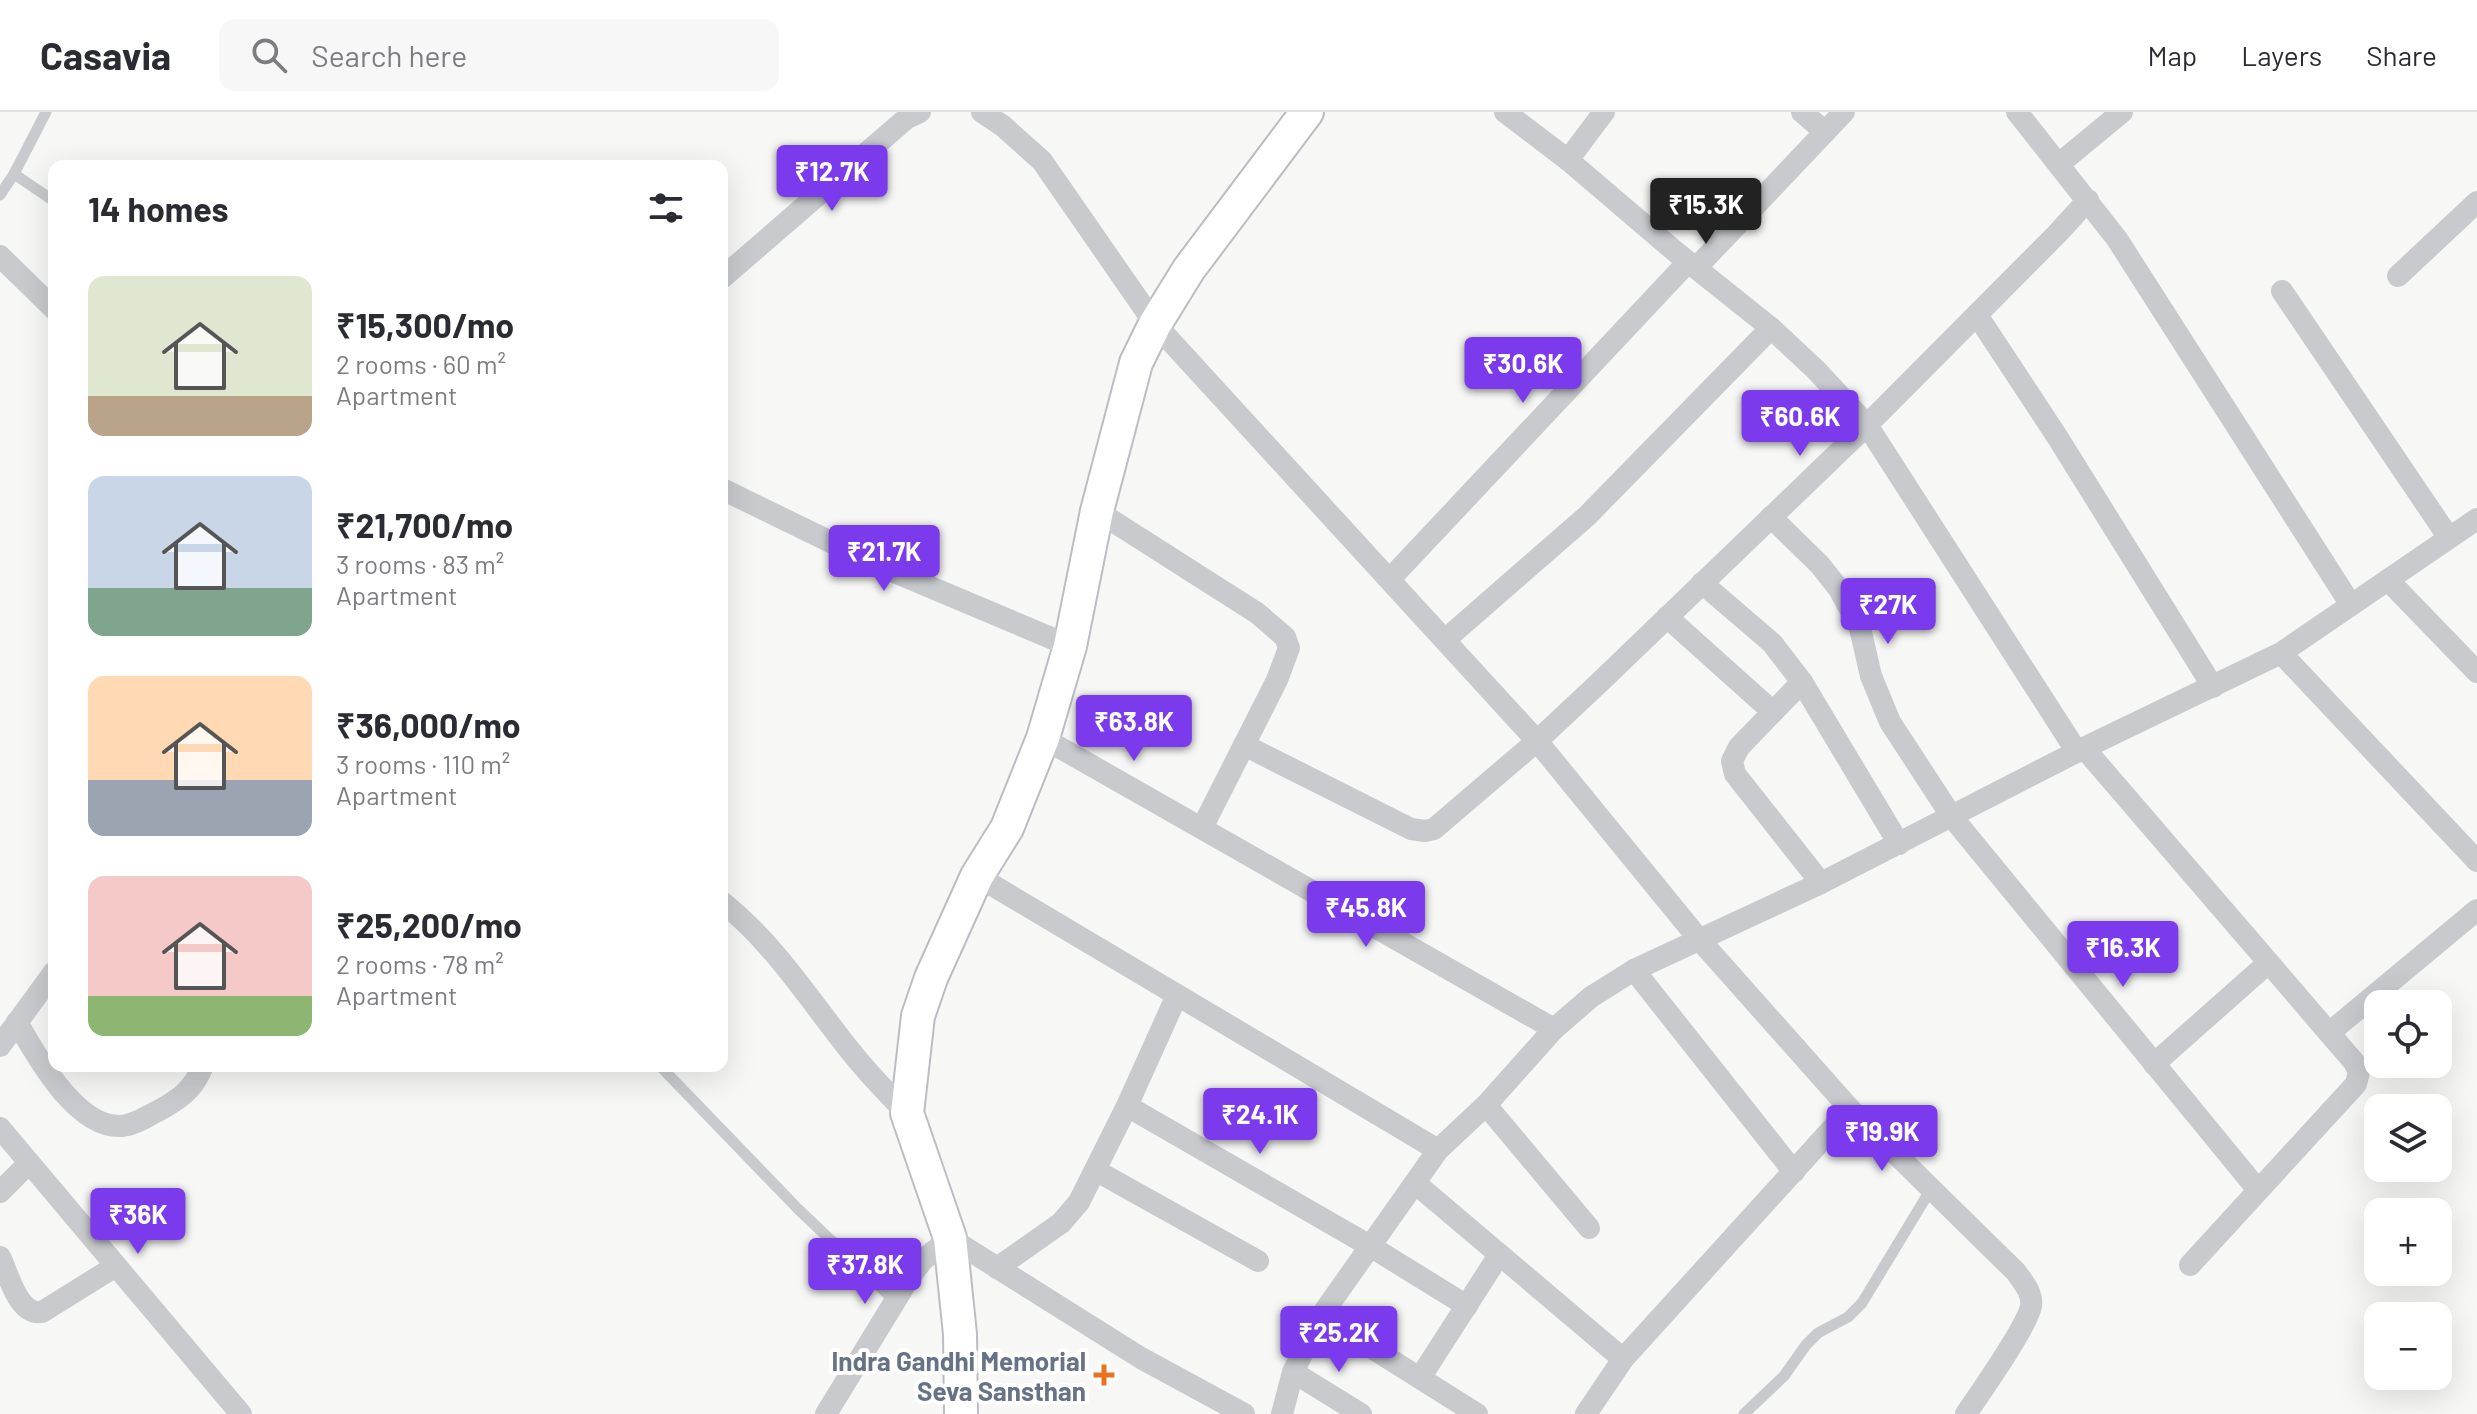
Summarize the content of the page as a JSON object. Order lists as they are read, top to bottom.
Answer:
{
  "places": {
    "health": ["Indra Gandhi Memorial Seva Sansthan"]
  },
  "page": {
    "header": "Casavia",
    "search": "Search here",
    "nav": ["Map", "Layers", "Share"],
    "price": [
      "₹12.7K",
      "₹15.3K",
      "₹30.6K",
      "₹60.6K",
      "₹21.7K",
      "₹27K",
      "₹63.8K",
      "₹45.8K",
      "₹16.3K",
      "₹24.1K",
      "₹19.9K",
      "₹36K",
      "₹37.8K",
      "₹25.2K"
    ],
    "heading": "14 homes",
    "list": [
      {
        "name": "₹15,300/mo",
        "note": "2 rooms · 60 m² · Apartment"
      },
      {
        "name": "₹21,700/mo",
        "note": "3 rooms · 83 m² · Apartment"
      },
      {
        "name": "₹36,000/mo",
        "note": "3 rooms · 110 m² · Apartment"
      },
      {
        "name": "₹25,200/mo",
        "note": "2 rooms · 78 m² · Apartment"
      }
    ],
    "map_buttons": ["+", "−"]
  }
}
